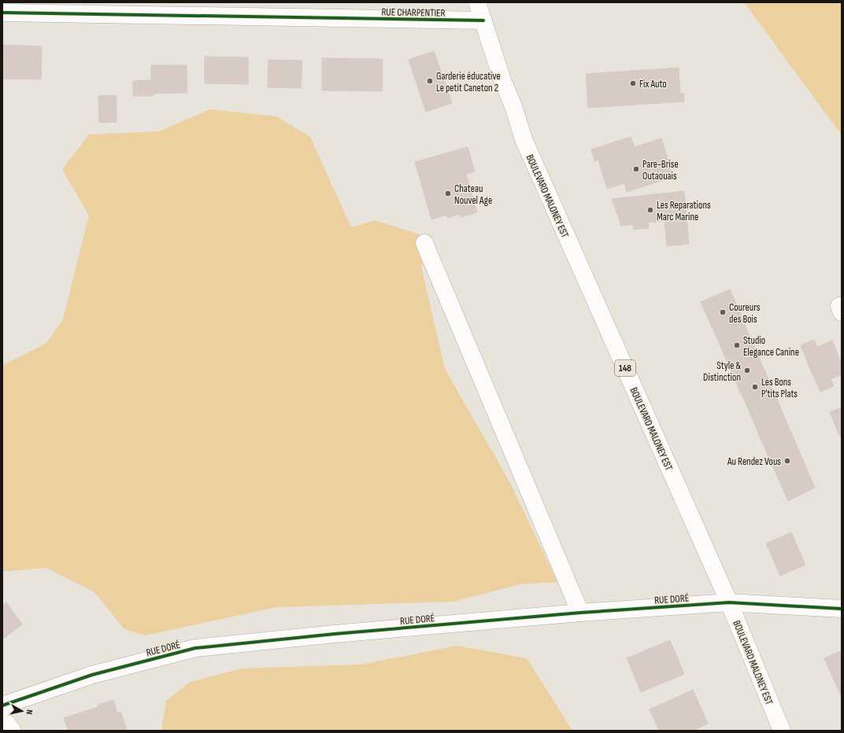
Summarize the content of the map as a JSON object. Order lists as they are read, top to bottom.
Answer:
{
  "streets": {
    "street": [
      "RUE CHARPENTIER",
      "BOULEVARD MALONEY EST",
      "148",
      "RUE DORÉ"
    ]
  },
  "crossings": [
    ["RUE CHARPENTIER", "BOULEVARD MALONEY EST"],
    ["BOULEVARD MALONEY EST", "RUE DORÉ"]
  ],
  "places": [
    "Garderie éducative Le petit Caneton 2",
    "Fix Auto",
    "Pare-Brise Outaouais",
    "Chateau Nouvel Age",
    "Les Reparations Marc Marine",
    "Coureurs des Bois",
    "Studio Elegance Canine",
    "Style & Distinction",
    "Les Bons P'tits Plats",
    "Au Rendez Vous"
  ],
  "north": "right"
}
